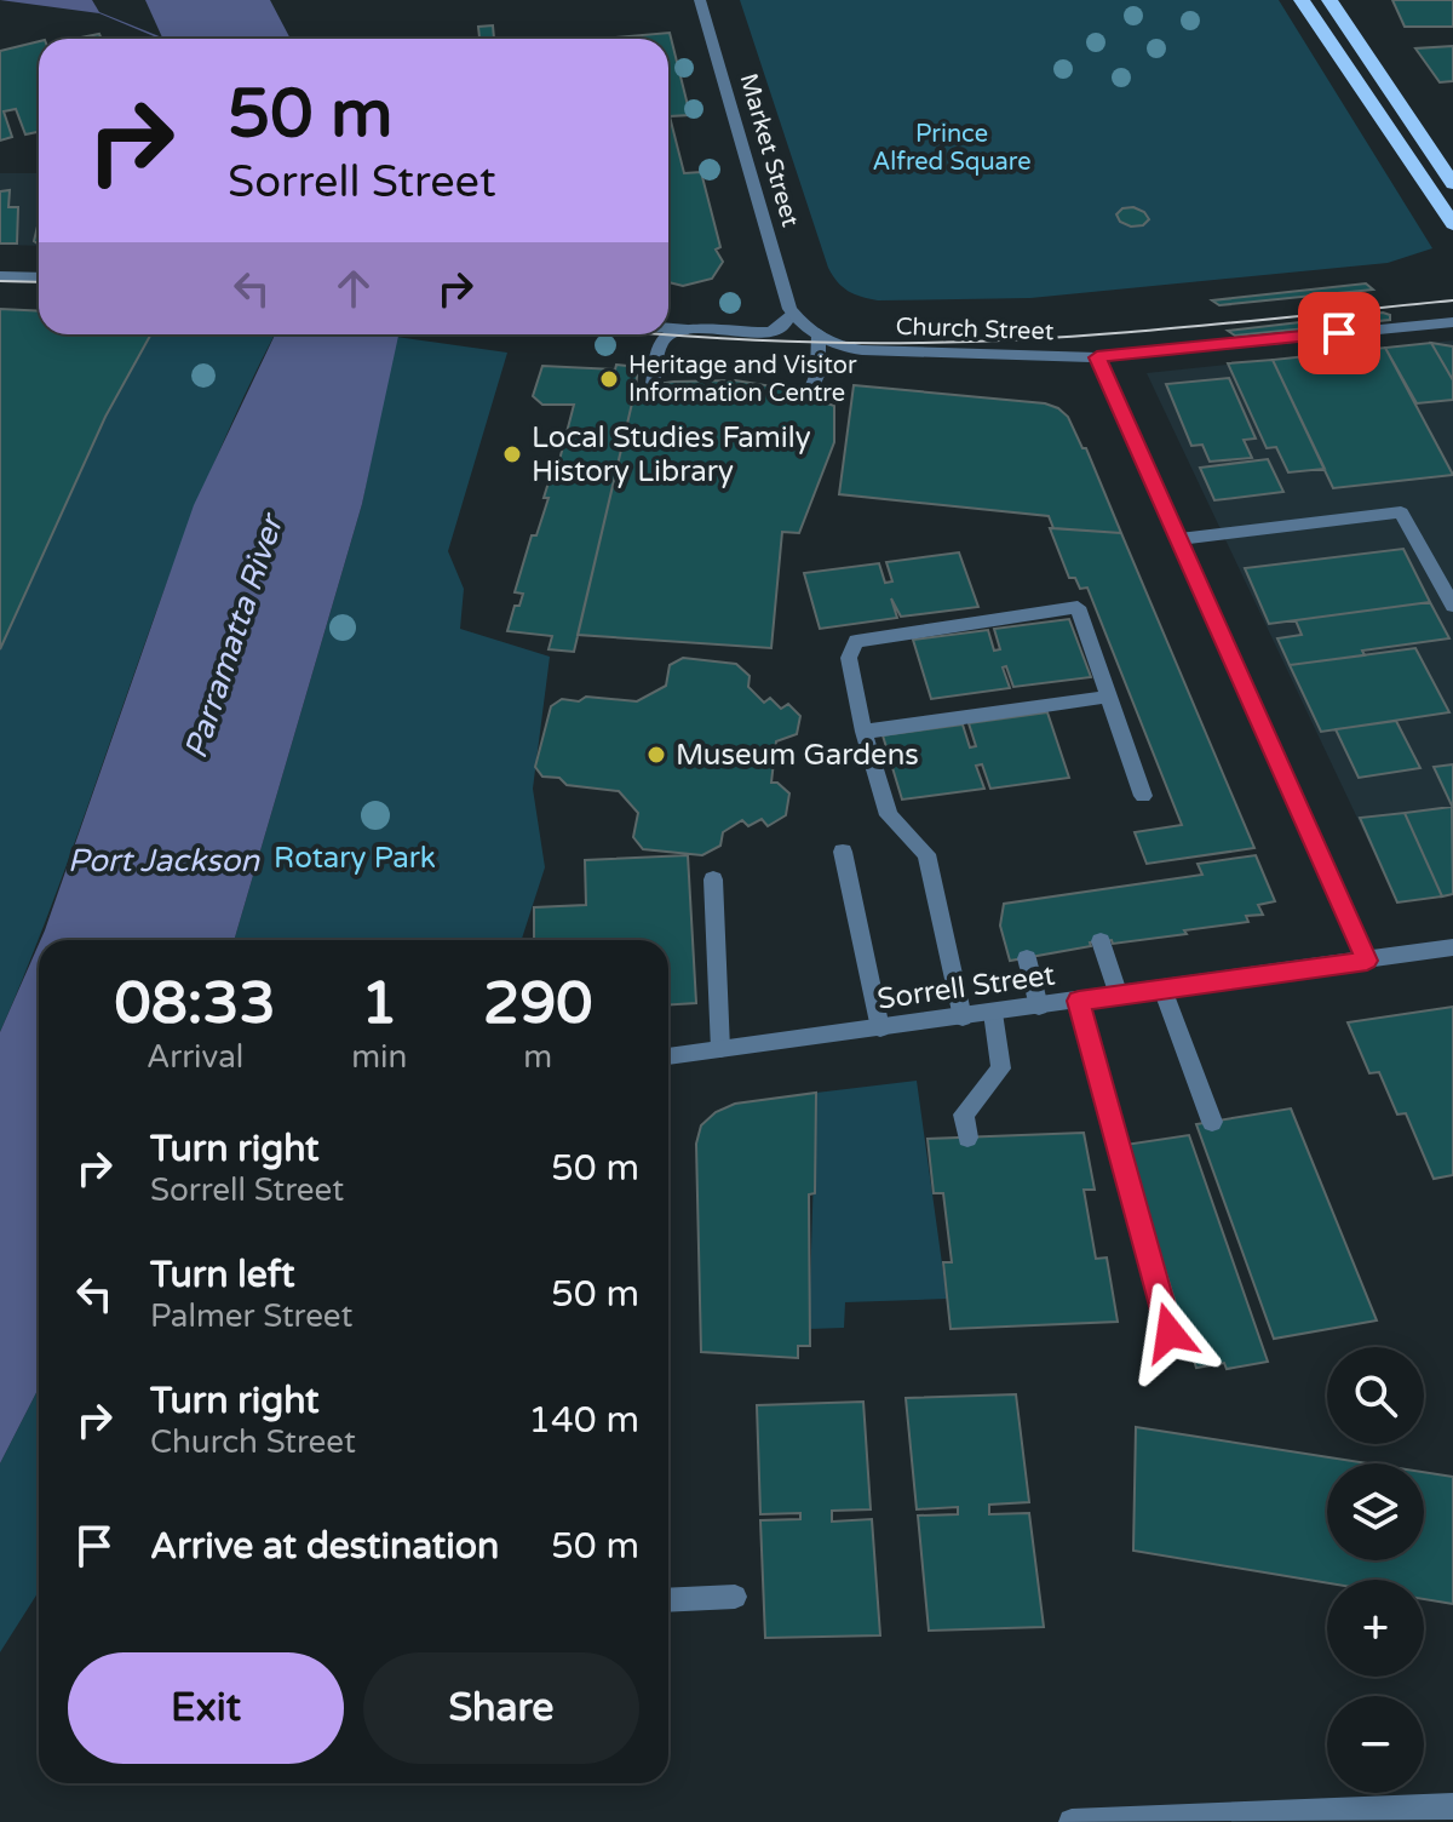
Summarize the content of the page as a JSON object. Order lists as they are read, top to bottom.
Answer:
{
  "streets": {
    "street": ["Market Street", "Church Street", "Sorrell Street"]
  },
  "crossings": [
    ["Market Street", "Church Street"]
  ],
  "water": ["Parramatta River", "Port Jackson"],
  "parks": ["Prince Alfred Square", "Rotary Park"],
  "places": ["Heritage and Visitor Information Centre", "Local Studies Family History Library", "Museum Gardens"],
  "page": {
    "turn": ["50 m", "Sorrell Street"],
    "eta": [
      "08:33",
      "Arrival",
      "1",
      "min",
      "290",
      "m"
    ],
    "list": [
      {
        "name": "Turn right",
        "note": "Sorrell Street",
        "value": "50 m"
      },
      {
        "name": "Turn left",
        "note": "Palmer Street",
        "value": "50 m"
      },
      {
        "name": "Turn right",
        "note": "Church Street",
        "value": "140 m"
      },
      {
        "name": "Arrive at destination",
        "value": "50 m"
      }
    ],
    "map_buttons": ["+", "−"],
    "buttons": ["Exit", "Share"]
  }
}
